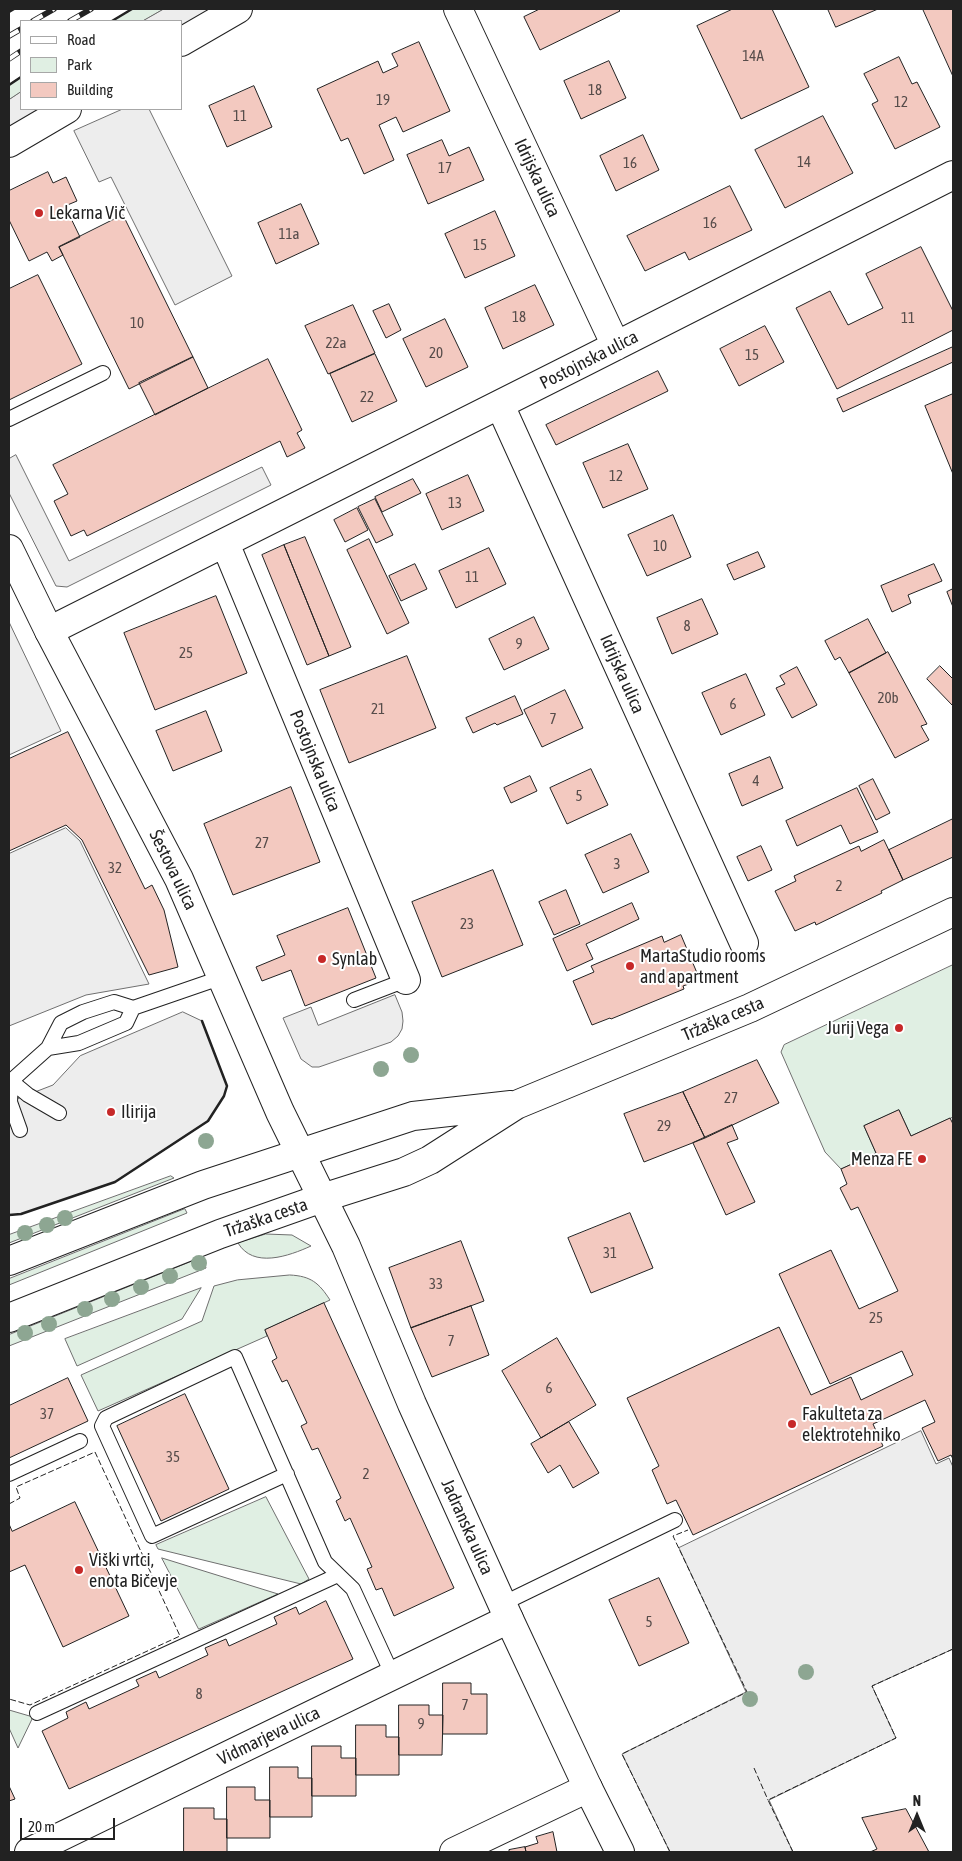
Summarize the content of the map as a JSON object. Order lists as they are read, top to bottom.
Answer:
{
  "streets": {
    "street": [
      "Idrijska ulica",
      "Postojnska ulica",
      "Šestova ulica",
      "Tržaška cesta",
      "Jadranska ulica",
      "Vidmarjeva ulica"
    ]
  },
  "crossings": [
    ["Idrijska ulica", "Postojnska ulica"],
    ["Postojnska ulica", "Šestova ulica"],
    ["Šestova ulica", "Tržaška cesta"],
    ["Šestova ulica", "Jadranska ulica"],
    ["Tržaška cesta", "Jadranska ulica"],
    ["Jadranska ulica", "Vidmarjeva ulica"]
  ],
  "places": [
    "Lekarna Vič",
    "Synlab",
    "MartaStudio rooms and apartment",
    "Jurij Vega",
    "Ilirija",
    "Menza FE",
    "Fakulteta za elektrotehniko",
    "Viški vrtci, enota Bičevje"
  ],
  "house_numbers": [
    "14A",
    "18",
    "19",
    "12",
    "11",
    "14",
    "16",
    "17",
    "16",
    "11a",
    "15",
    "18",
    "11",
    "10",
    "22a",
    "20",
    "15",
    "22",
    "12",
    "13",
    "10",
    "11",
    "8",
    "9",
    "25",
    "20b",
    "6",
    "21",
    "7",
    "4",
    "5",
    "27",
    "3",
    "32",
    "2",
    "23",
    "27",
    "29",
    "31",
    "33",
    "25",
    "7",
    "6",
    "37",
    "35",
    "2",
    "5",
    "8",
    "7",
    "9"
  ],
  "legend": ["Road", "Park", "Building"],
  "scale_bar": "20 m",
  "north": "top"
}
